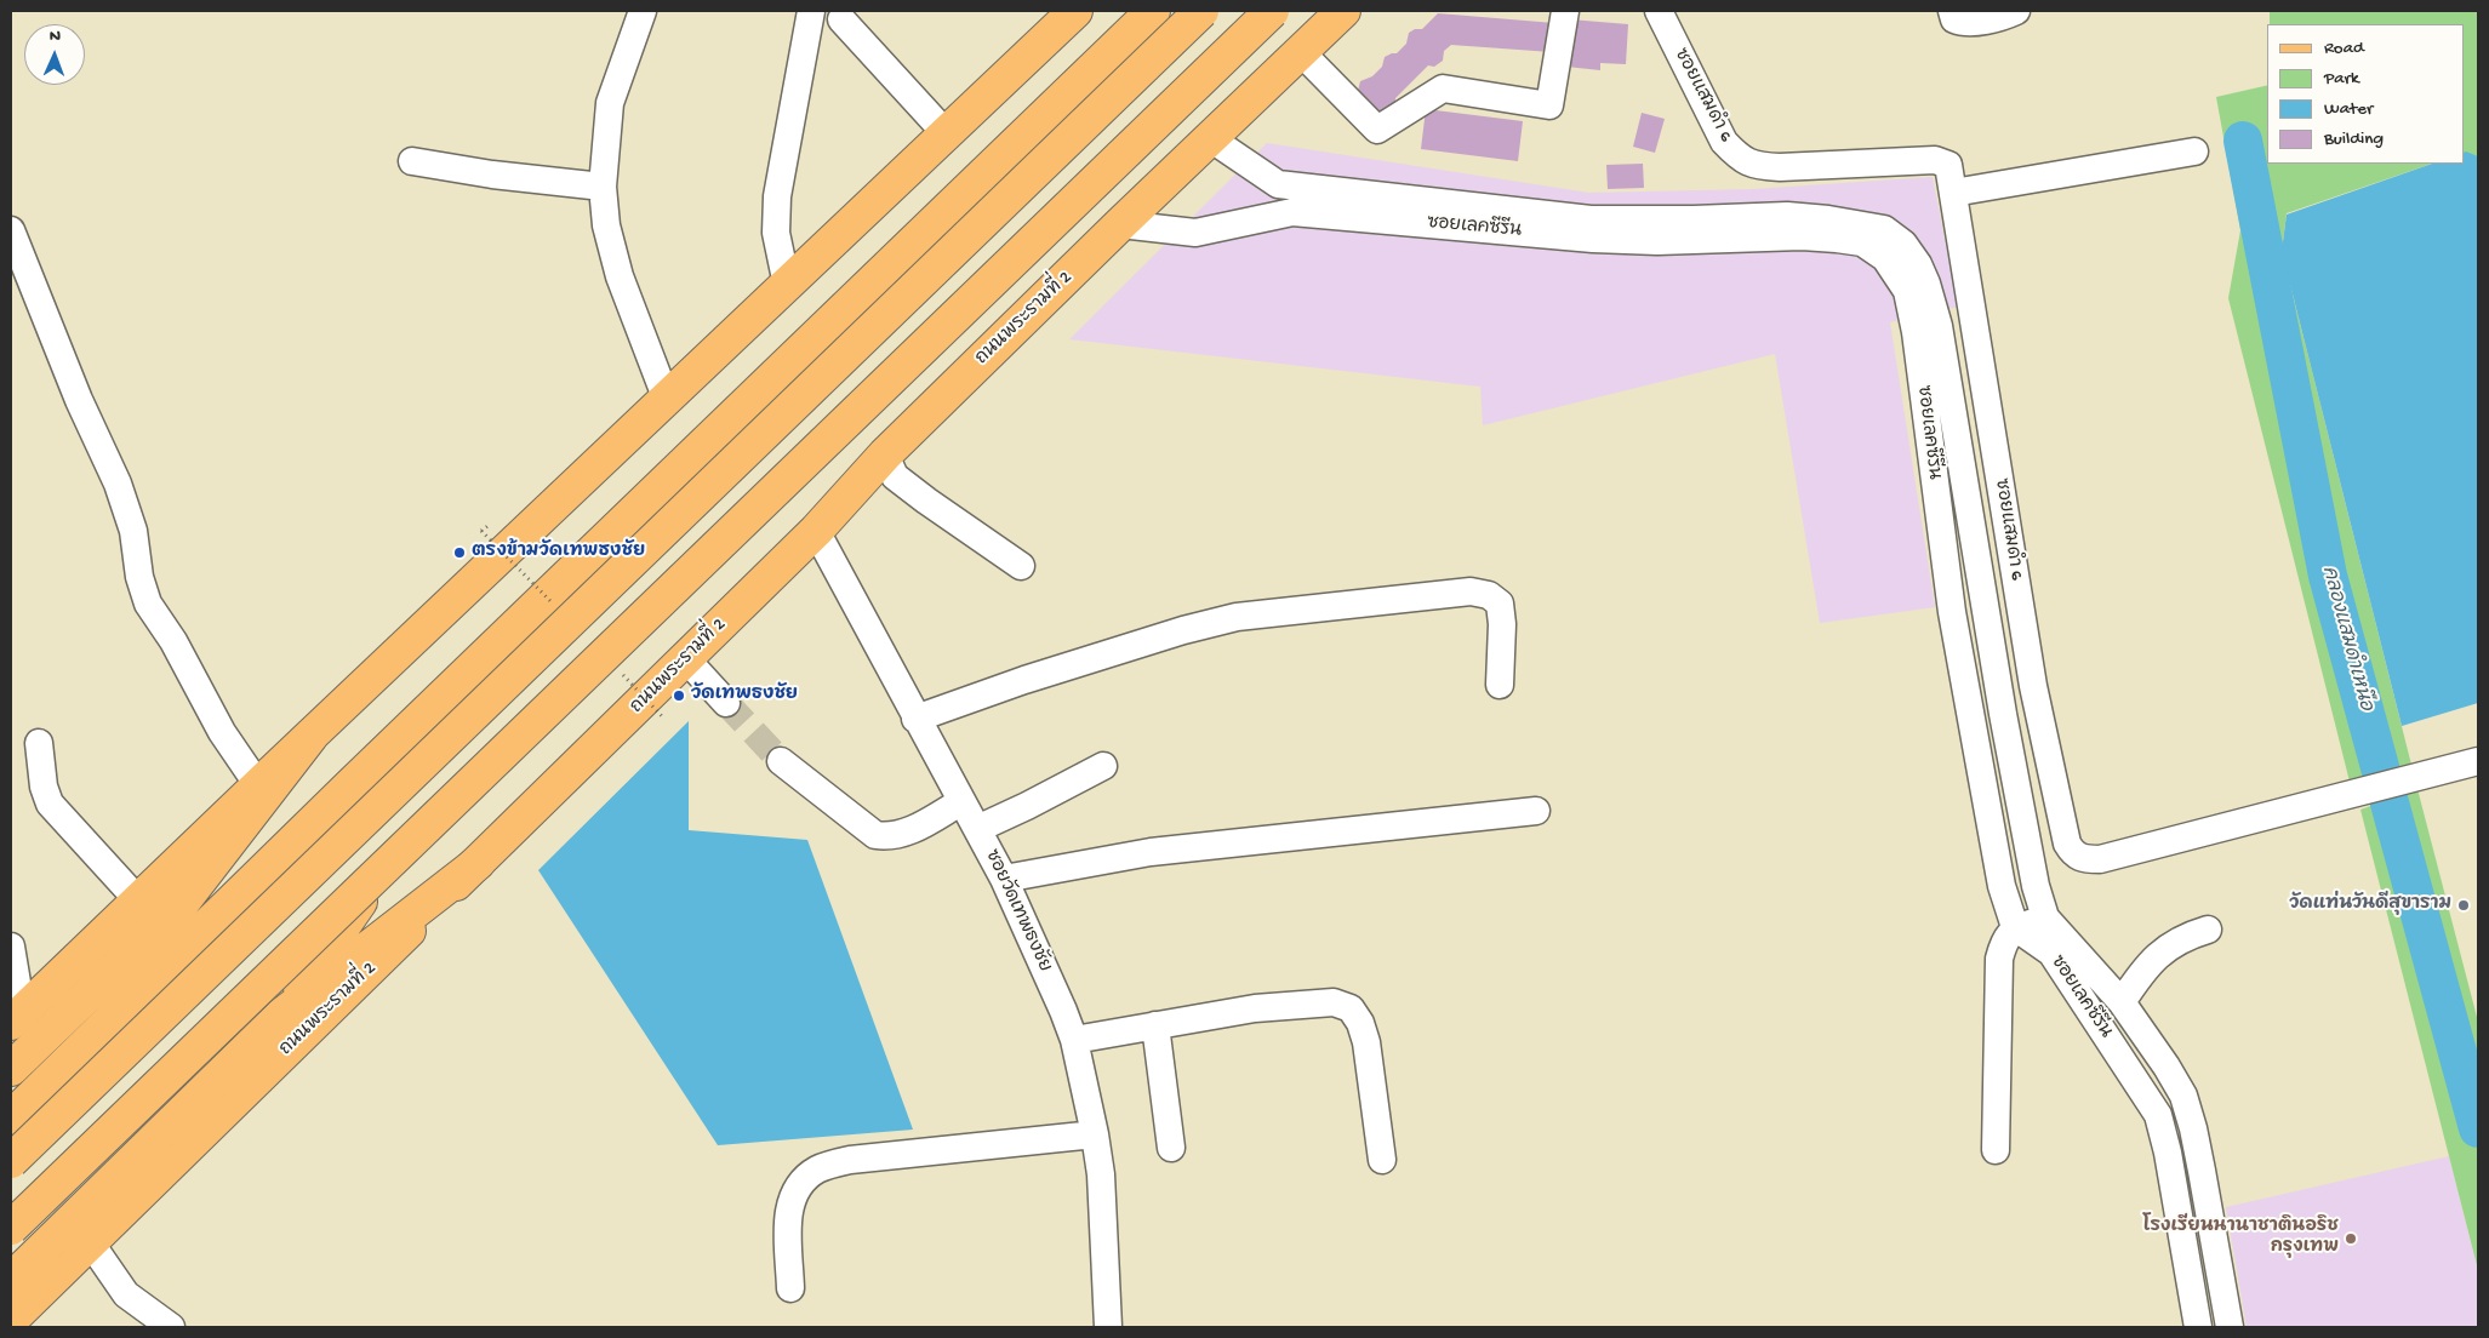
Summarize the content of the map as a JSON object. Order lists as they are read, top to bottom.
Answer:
{
  "streets": {
    "main road": ["ถนนพระรามที่ 2"],
    "street": ["ซอยแสมดำ 6", "ซอยเลคซีรีน", "ซอยวัดเทพธงชัย"]
  },
  "crossings": [
    ["ซอยเลคซีรีน", "ถนนพระรามที่ 2"],
    ["ถนนพระรามที่ 2", "ซอยวัดเทพธงชัย"]
  ],
  "water": ["คลองแสมดำเหนือ"],
  "places": [
    "ตรงข้ามวัดเทพธงชัย",
    "วัดเทพธงชัย",
    "วัดแท่นวันดีสุขาราม",
    "โรงเรียนนานาชาตินอริช กรุงเทพ"
  ],
  "legend": [
    "Road",
    "Park",
    "Water",
    "Building"
  ],
  "north": "top"
}
